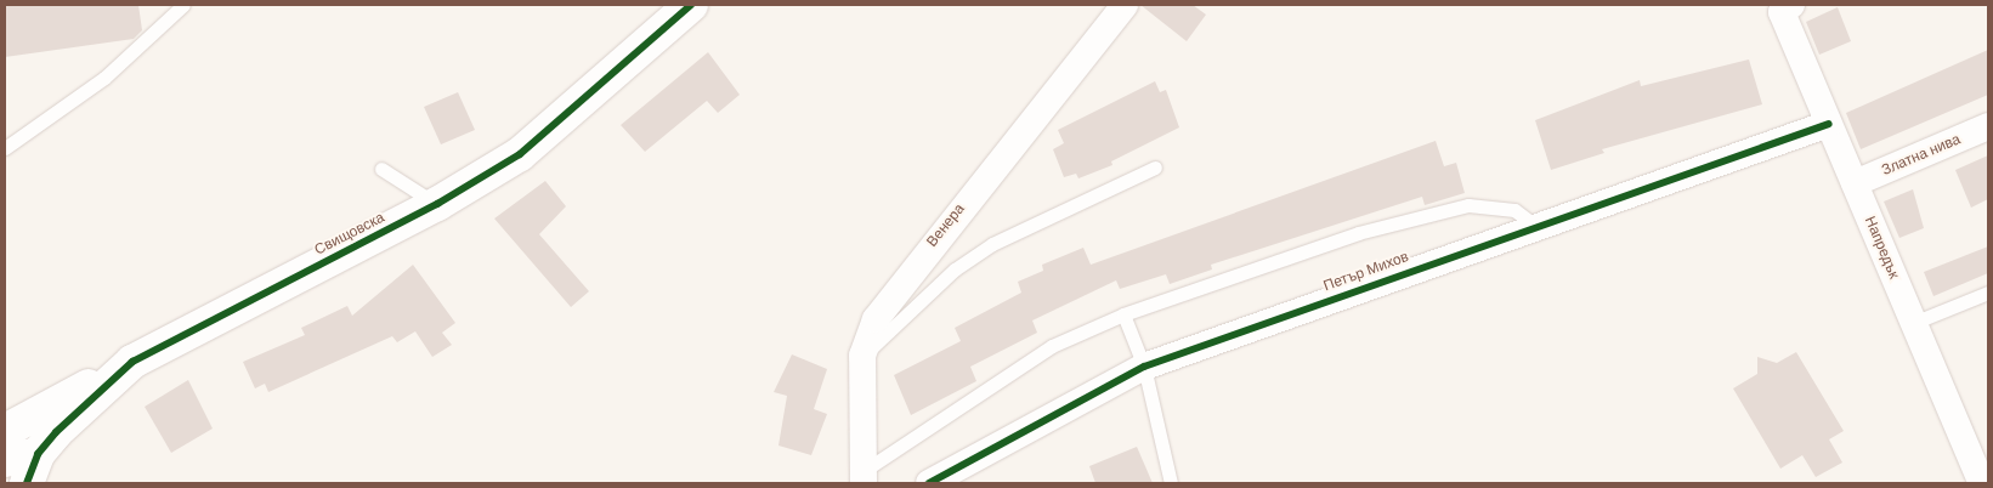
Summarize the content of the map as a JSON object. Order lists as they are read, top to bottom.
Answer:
{
  "streets": {
    "street": [
      "Златна нива",
      "Венера",
      "Свищовска",
      "Напредък",
      "Петър Михов"
    ]
  },
  "crossings": [
    ["Златна нива", "Напредък"],
    ["Напредък", "Петър Михов"]
  ]
}
